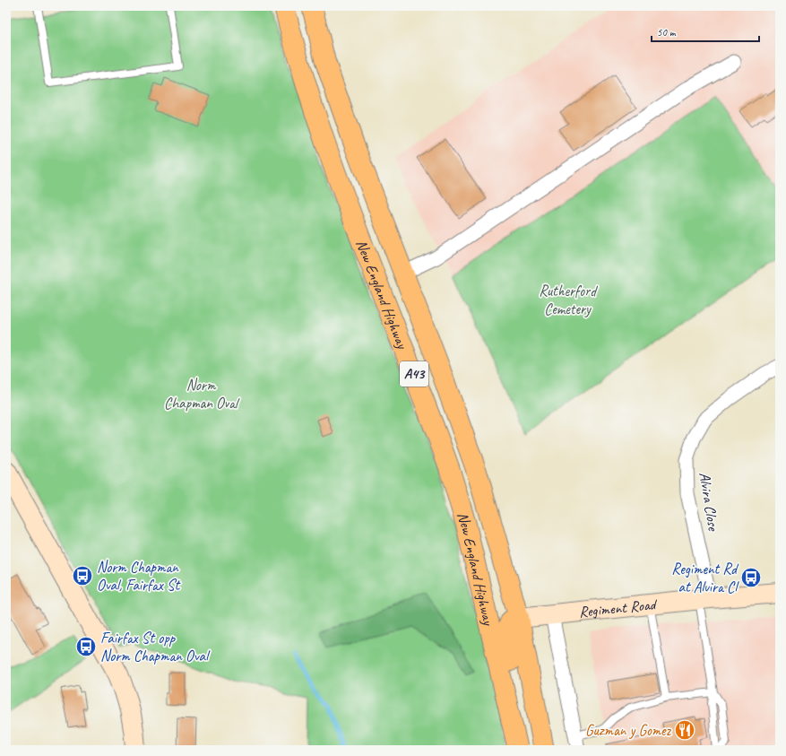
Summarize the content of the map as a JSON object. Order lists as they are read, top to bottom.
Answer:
{
  "streets": {
    "highway": ["New England Highway", "A43"],
    "street": ["Alvira Close", "Regiment Road"]
  },
  "crossings": [
    ["New England Highway", "Regiment Road"],
    ["Alvira Close", "Regiment Road"]
  ],
  "parks": ["Rutherford Cemetery", "Norm Chapman Oval"],
  "places": {
    "bus stop": ["Norm Chapman Oval, Fairfax St", "Regiment Rd at Alvira Cl", "Fairfax St opp Norm Chapman Oval"],
    "restaurant": ["Guzman y Gomez"]
  },
  "scale_bar": "50 m"
}
